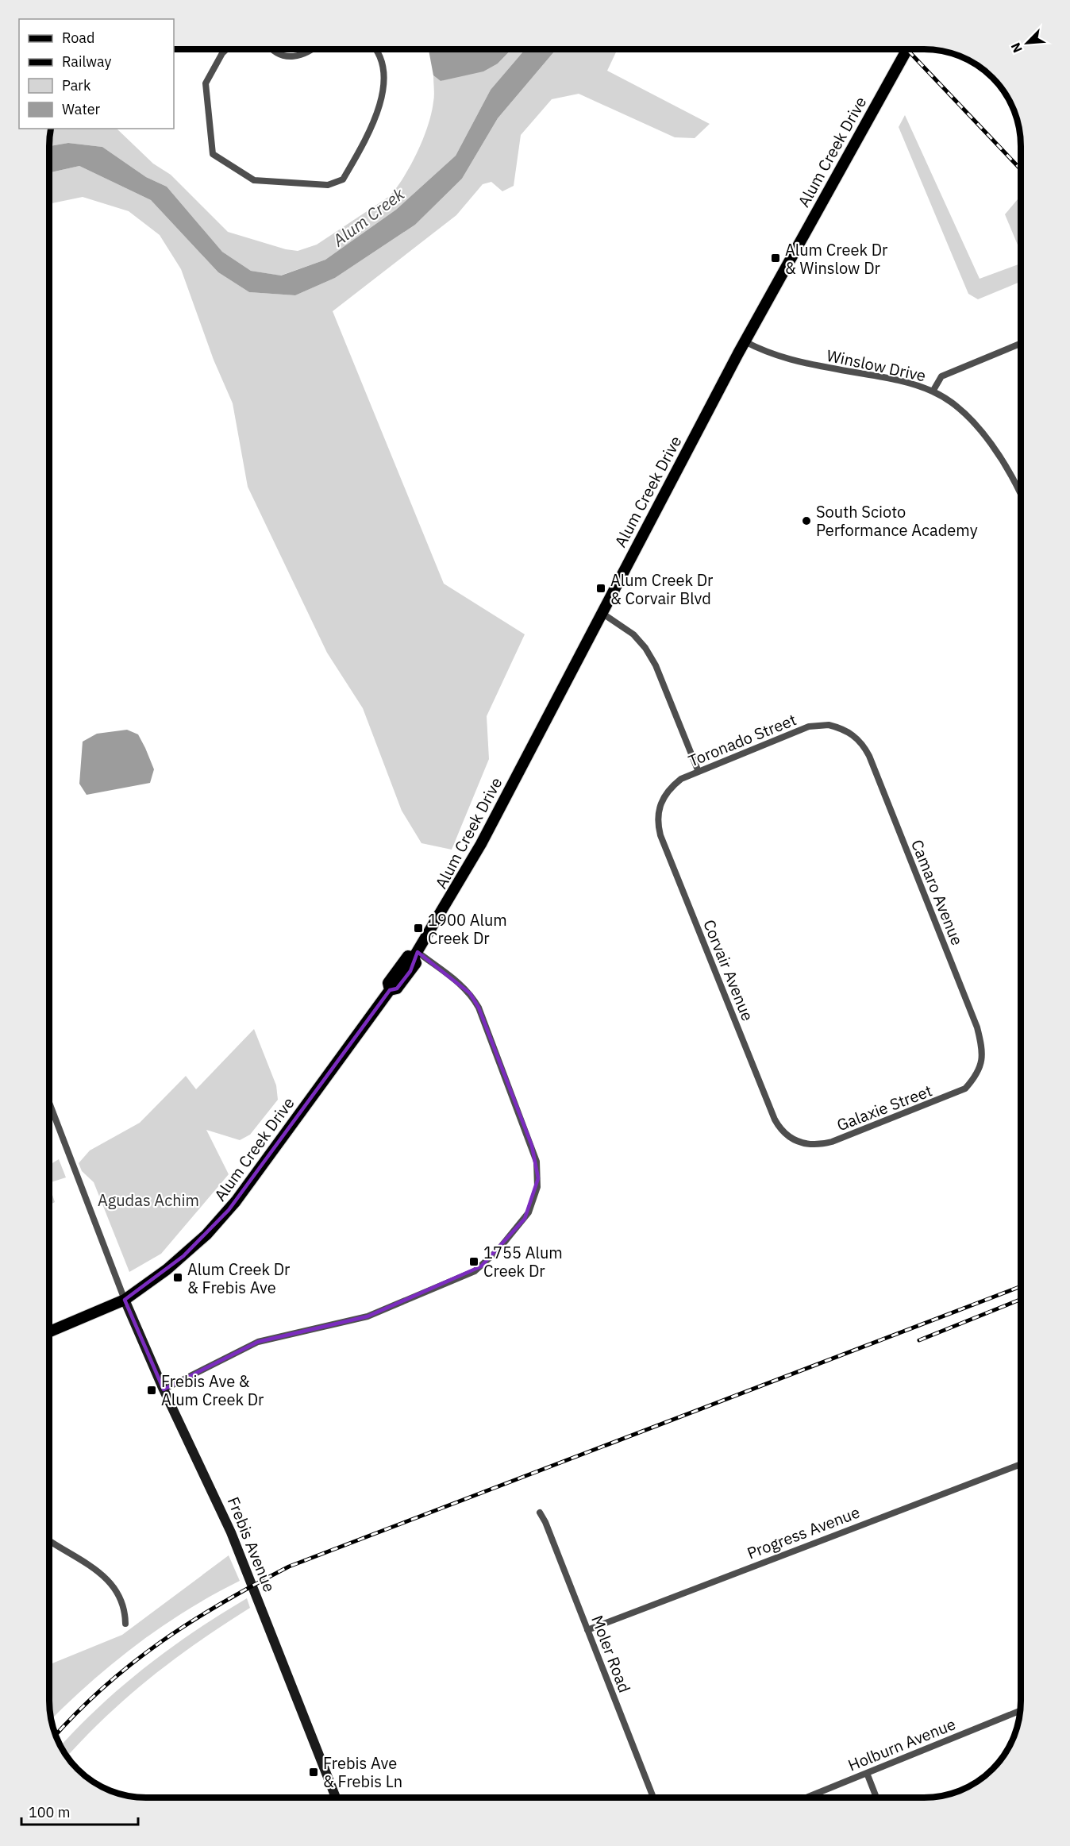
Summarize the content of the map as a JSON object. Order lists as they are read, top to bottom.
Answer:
{
  "streets": {
    "main road": ["Alum Creek Drive", "Frebis Avenue"],
    "street": [
      "Winslow Drive",
      "Toronado Street",
      "Camaro Avenue",
      "Corvair Avenue",
      "Galaxie Street",
      "Progress Avenue",
      "Moler Road",
      "Holburn Avenue"
    ]
  },
  "crossings": [
    ["Alum Creek Drive", "Winslow Drive"],
    ["Alum Creek Drive", "Frebis Avenue"],
    ["Toronado Street", "Camaro Avenue"],
    ["Toronado Street", "Corvair Avenue"],
    ["Camaro Avenue", "Galaxie Street"],
    ["Corvair Avenue", "Galaxie Street"],
    ["Progress Avenue", "Moler Road"]
  ],
  "water": ["Alum Creek"],
  "parks": ["Agudas Achim"],
  "places": {
    "transit": [
      "Alum Creek Dr & Winslow Dr",
      "Alum Creek Dr & Corvair Blvd",
      "1900 Alum Creek Dr",
      "1755 Alum Creek Dr",
      "Alum Creek Dr & Frebis Ave",
      "Frebis Ave & Alum Creek Dr",
      "Frebis Ave & Frebis Ln"
    ],
    "other": ["South Scioto Performance Academy"]
  },
  "legend": [
    "Road",
    "Railway",
    "Park",
    "Water"
  ],
  "scale_bar": "100 m",
  "north": "bottom left"
}
